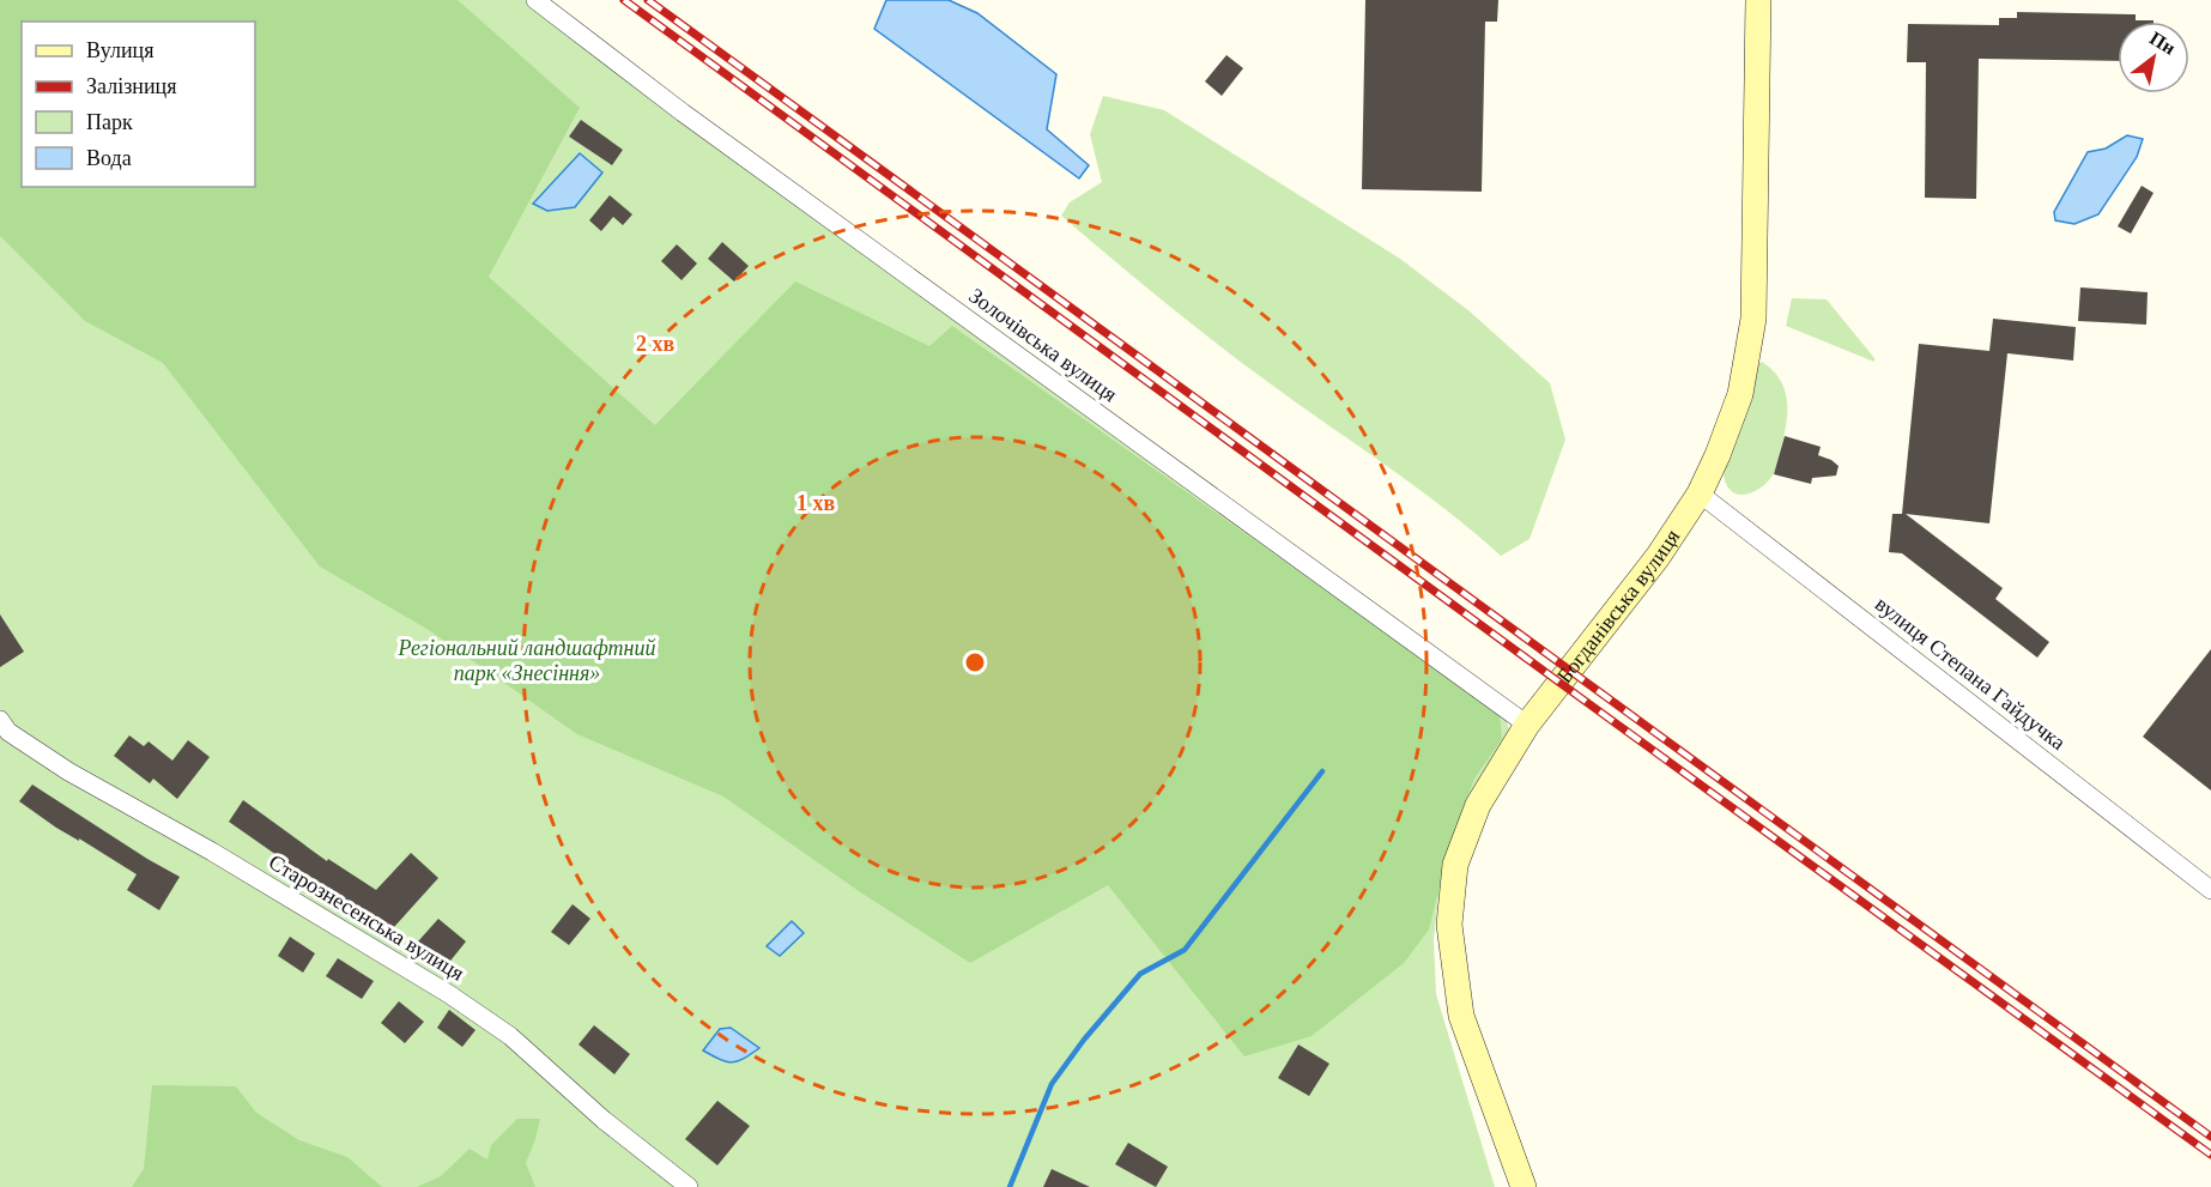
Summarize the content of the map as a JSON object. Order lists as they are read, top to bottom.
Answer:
{
  "streets": {
    "main road": ["Богданівська вулиця"],
    "street": ["Золочівська вулиця", "вулиця Степана Гайдучка", "Старознесенська вулиця"]
  },
  "crossings": [
    ["Золочівська вулиця", "Богданівська вулиця"],
    ["Богданівська вулиця", "вулиця Степана Гайдучка"]
  ],
  "parks": ["Регіональний ландшафтний парк «Знесіння»"],
  "legend": [
    "Вулиця",
    "Залізниця",
    "Парк",
    "Вода"
  ],
  "north": "top right",
  "rings": ["2 хв", "1 хв"]
}
